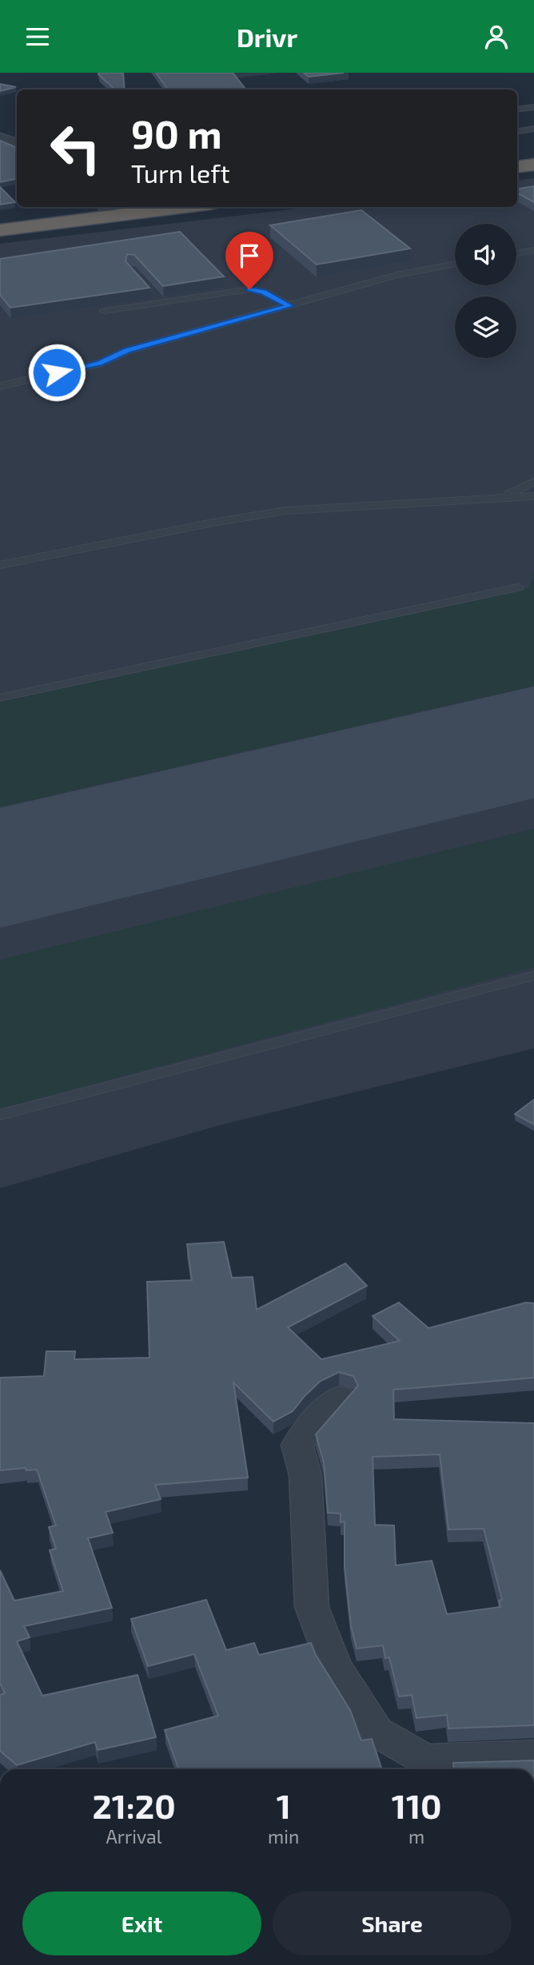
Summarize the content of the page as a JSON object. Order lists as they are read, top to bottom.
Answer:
{
  "page": {
    "header": "Drivr",
    "turn": ["90 m", "Turn left"],
    "eta": [
      "21:20",
      "Arrival",
      "1",
      "min",
      "110",
      "m"
    ],
    "buttons": ["Exit", "Share"]
  }
}
